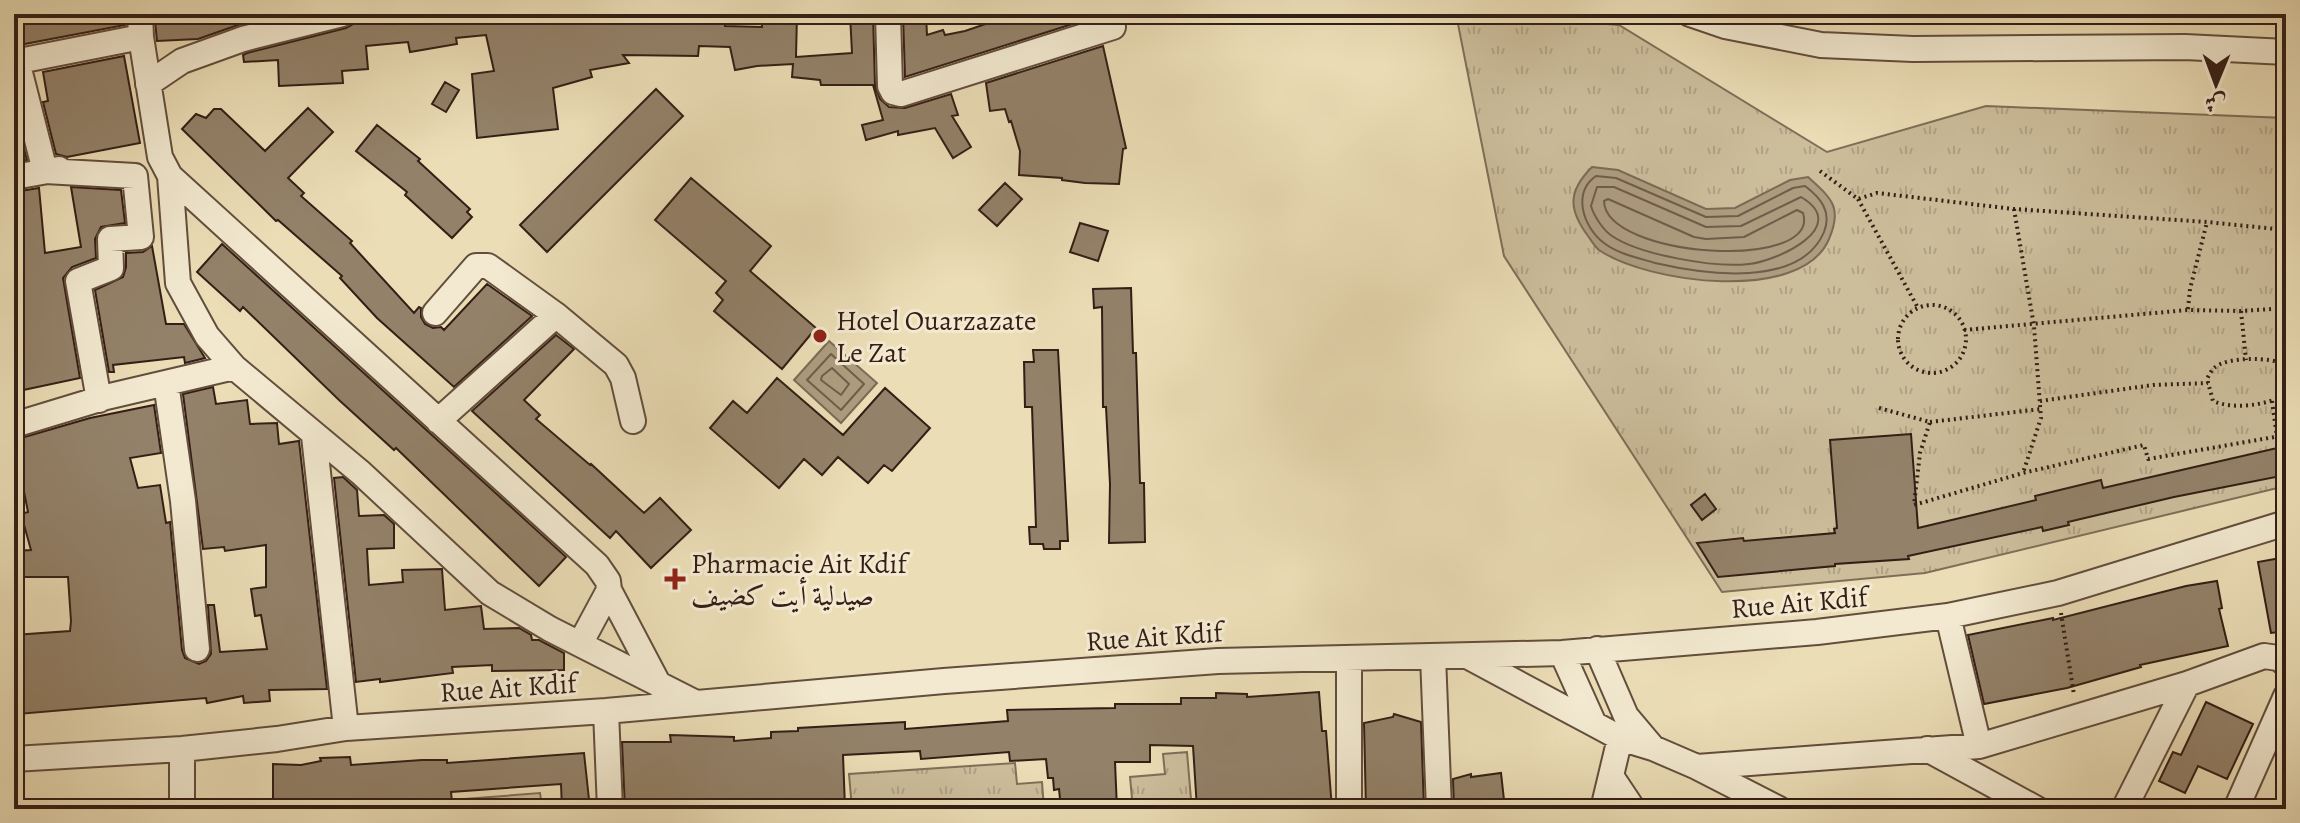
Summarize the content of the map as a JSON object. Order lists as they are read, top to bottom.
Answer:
{
  "streets": {
    "street": ["Rue Ait Kdif"]
  },
  "places": {
    "other": ["Hotel Ouarzazate Le Zat"],
    "health": ["Pharmacie Ait Kdif صيدلية أيت كضيف"]
  },
  "north": "bottom"
}
